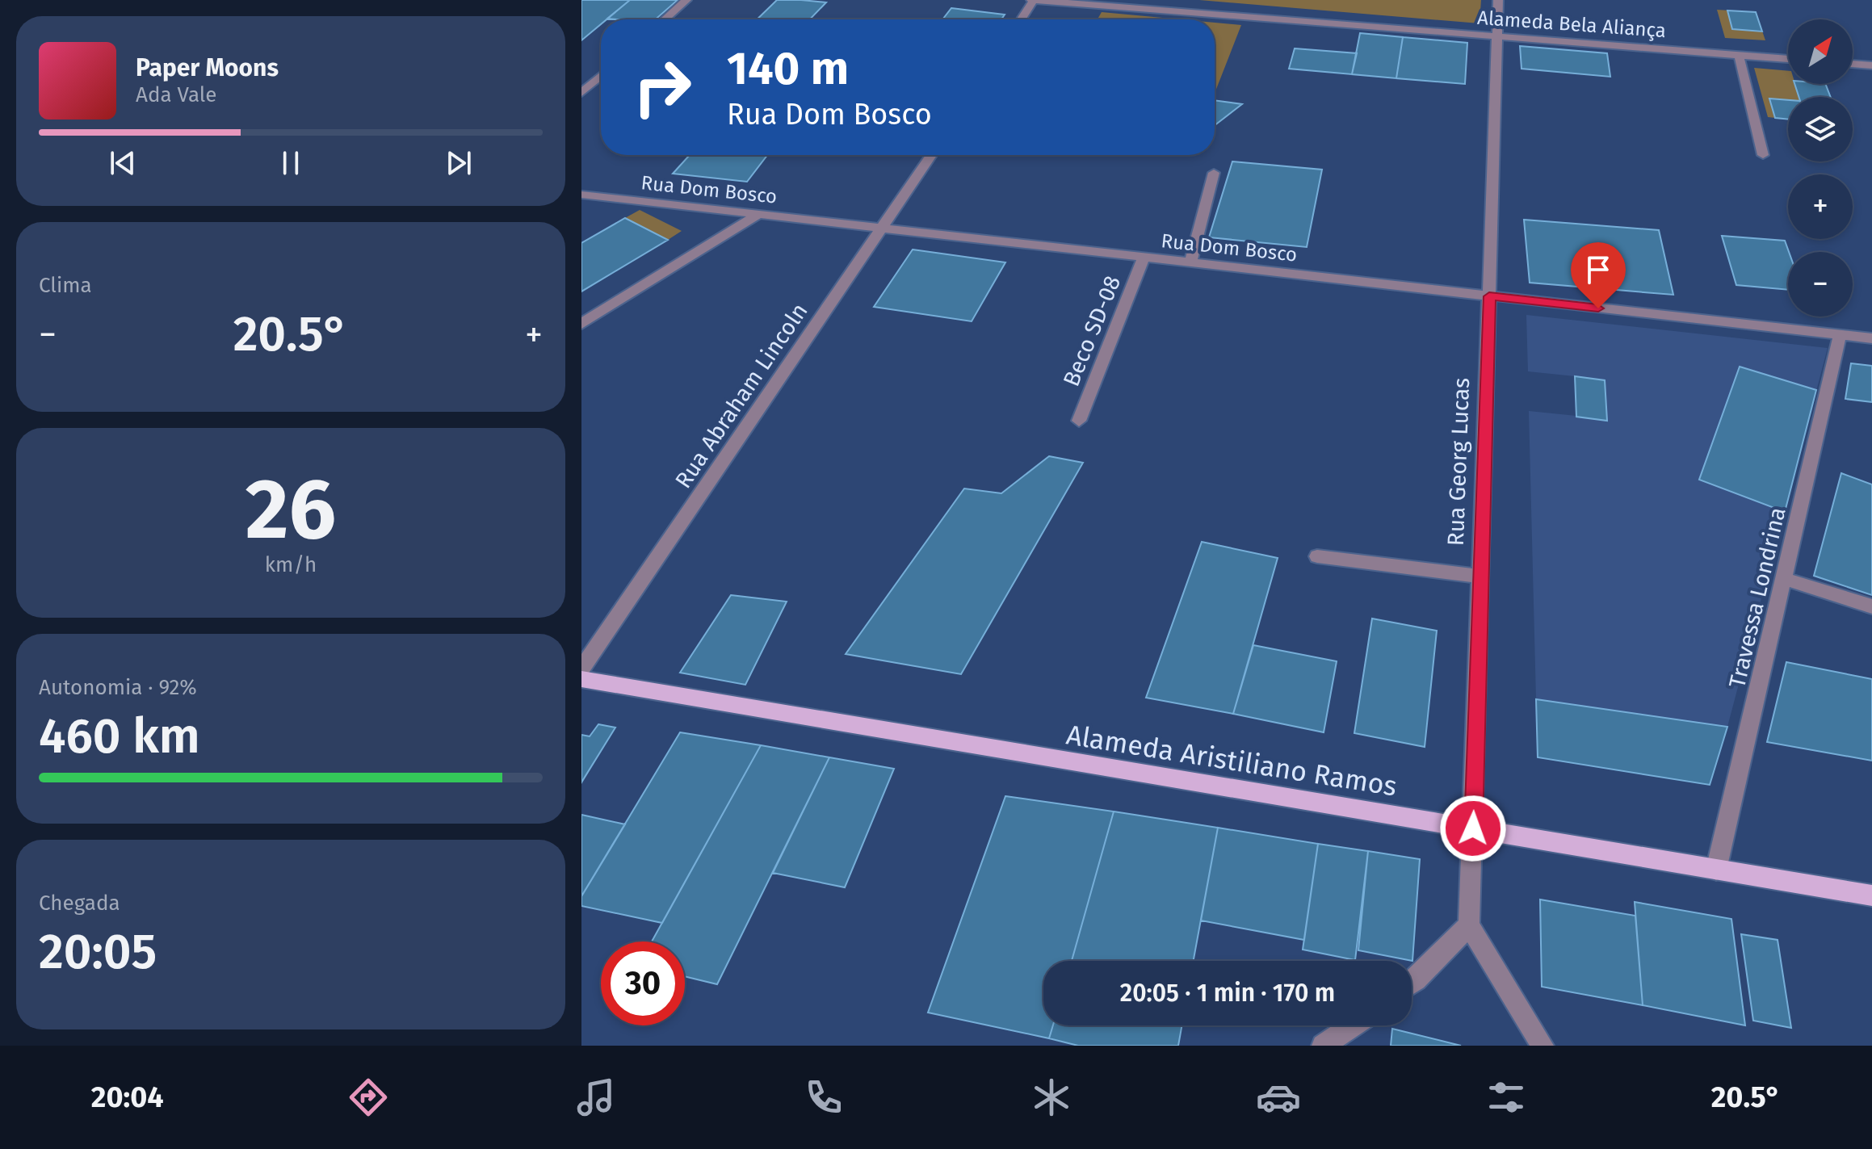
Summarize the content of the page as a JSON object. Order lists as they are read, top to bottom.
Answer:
{
  "streets": {
    "main road": ["Alameda Aristiliano Ramos"],
    "street": [
      "Alameda Bela Aliança",
      "Rua Dom Bosco",
      "Beco SD-08",
      "Rua Abraham Lincoln",
      "Rua Georg Lucas",
      "Travessa Londrina"
    ]
  },
  "crossings": [
    ["Alameda Bela Aliança", "Rua Georg Lucas"],
    ["Rua Dom Bosco", "Beco SD-08"],
    ["Rua Dom Bosco", "Rua Abraham Lincoln"],
    ["Rua Dom Bosco", "Rua Georg Lucas"],
    ["Rua Dom Bosco", "Travessa Londrina"],
    ["Rua Georg Lucas", "Alameda Aristiliano Ramos"],
    ["Travessa Londrina", "Alameda Aristiliano Ramos"]
  ],
  "north": "top right",
  "page": {
    "map_buttons": ["+", "−"],
    "turn": ["140 m", "Rua Dom Bosco"],
    "song": ["Paper Moons", "Ada Vale"],
    "tile": [
      "Clima",
      ["26", "km/h"],
      ["Autonomia · 92%", "460 km"],
      ["Chegada", "20:05"]
    ],
    "heat": ["−", "20.5°", "+"],
    "limit": "30",
    "trip": "20:05 · 1 min · 170 m",
    "tabs": ["20:04", "20.5°"]
  }
}
